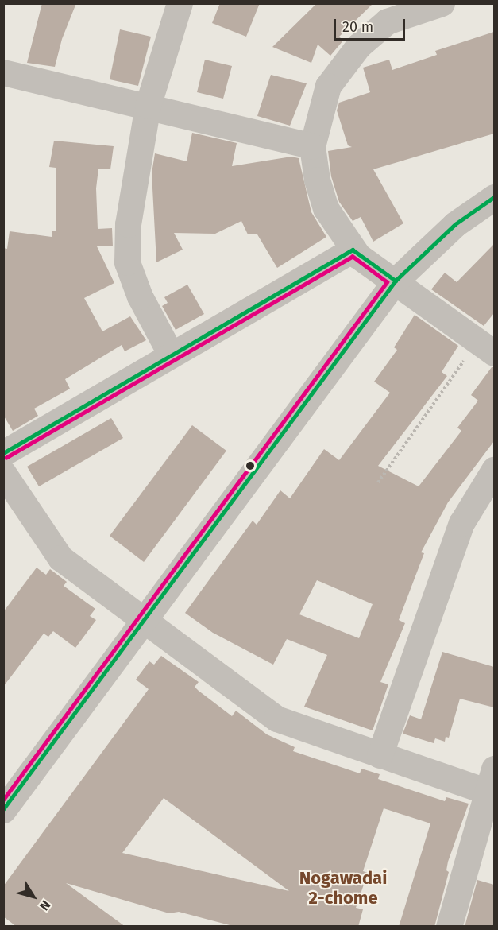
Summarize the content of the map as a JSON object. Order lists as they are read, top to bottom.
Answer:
{
  "districts": ["Nogawadai 2-chome"],
  "scale_bar": "20 m",
  "north": "bottom right"
}
